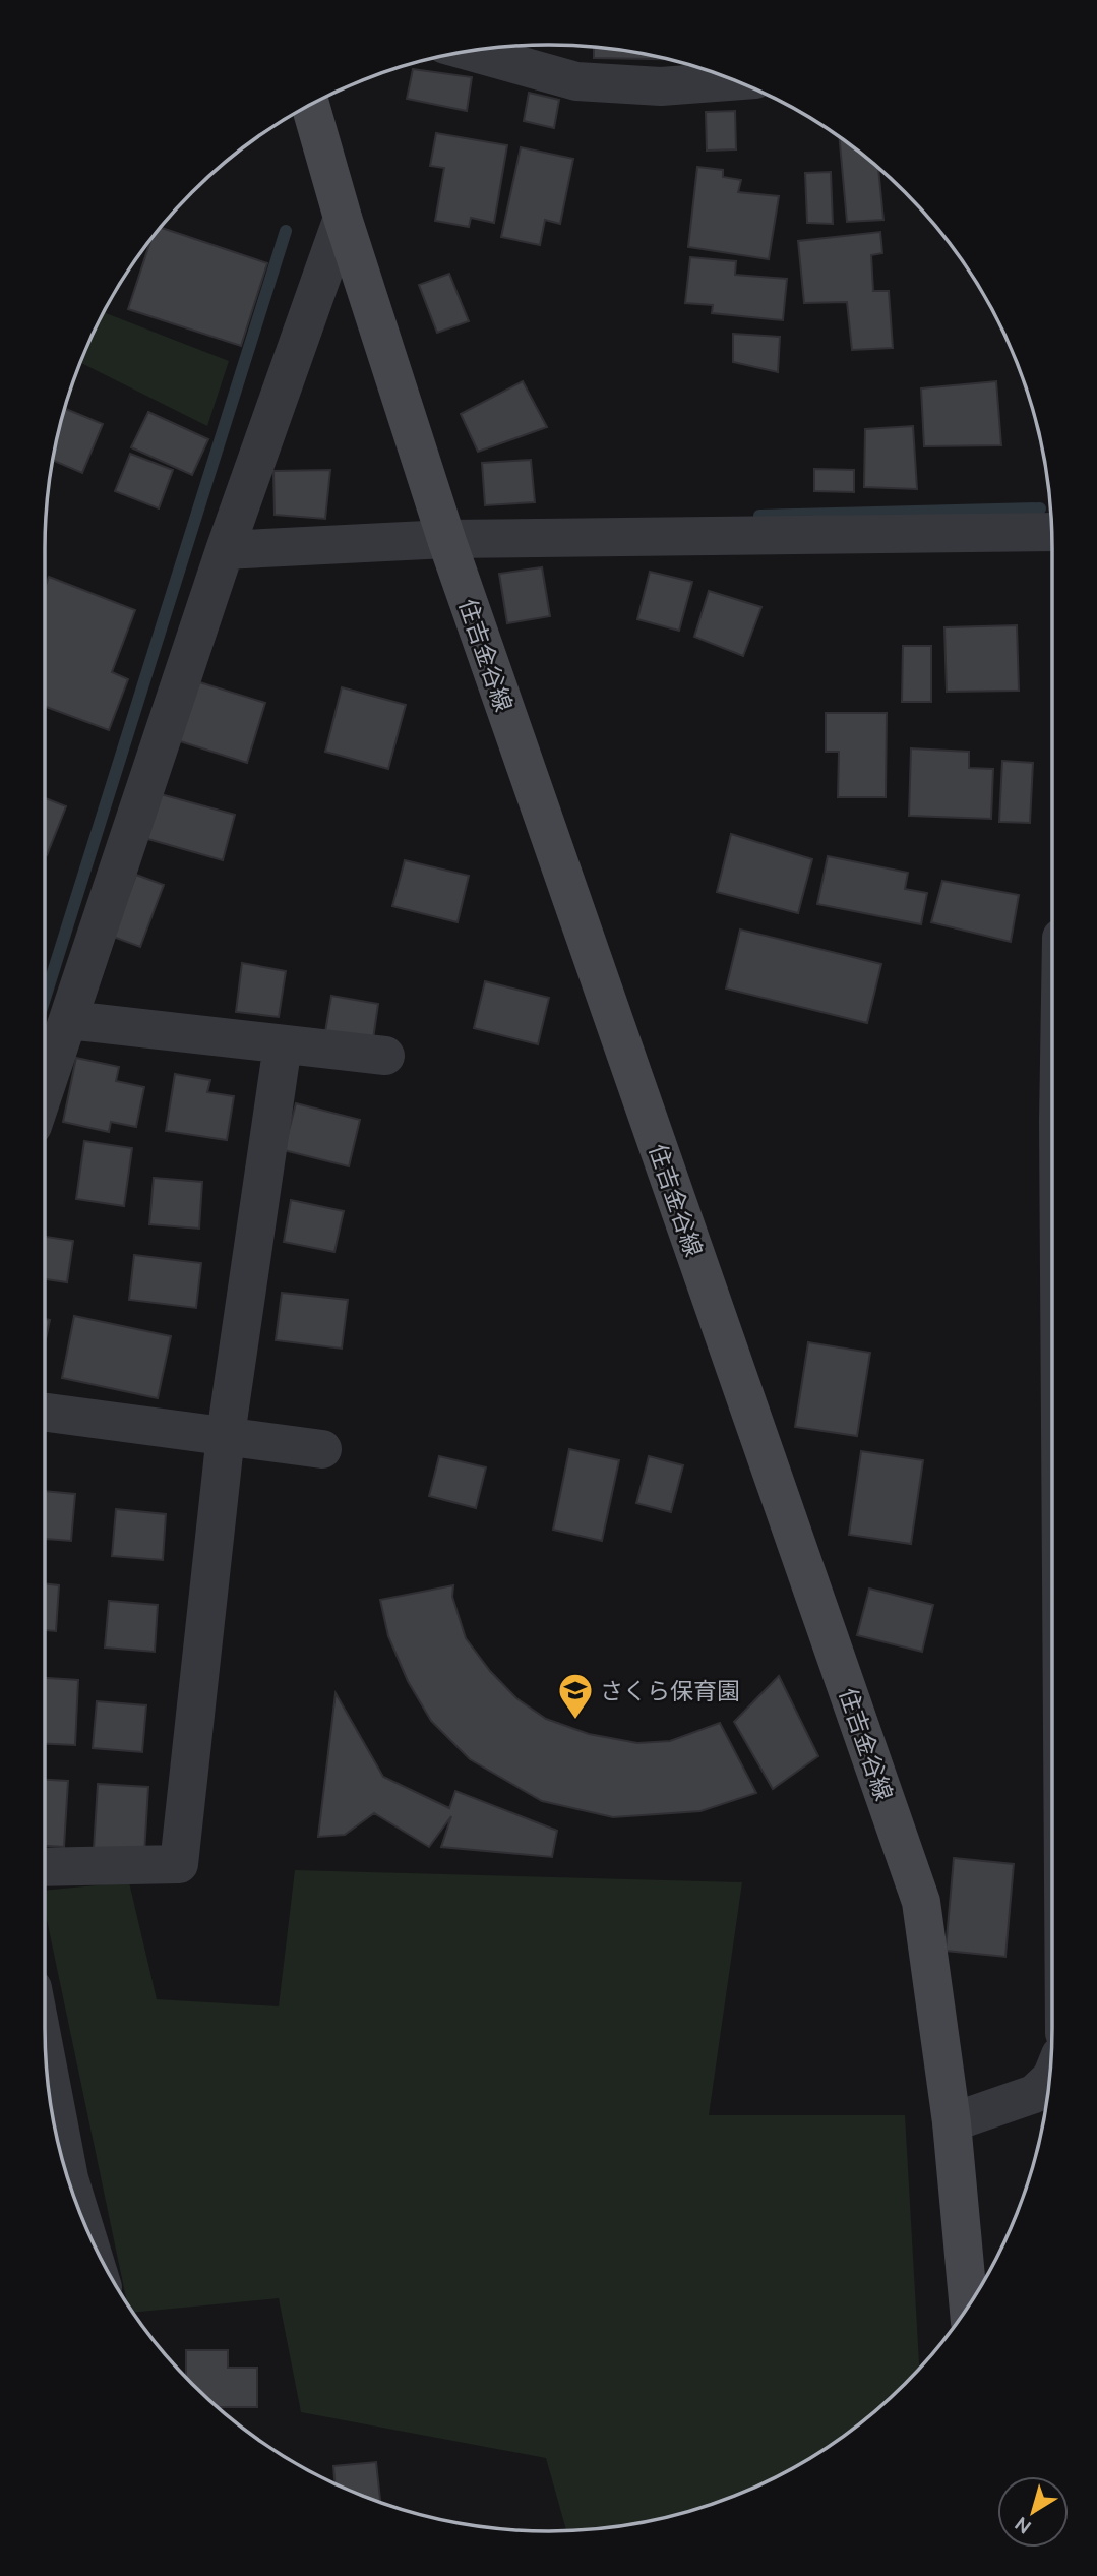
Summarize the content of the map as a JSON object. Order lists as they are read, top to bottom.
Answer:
{
  "streets": {
    "main road": ["住吉金谷線"]
  },
  "places": {
    "school or university": ["さくら保育園"]
  },
  "north": "bottom left"
}
